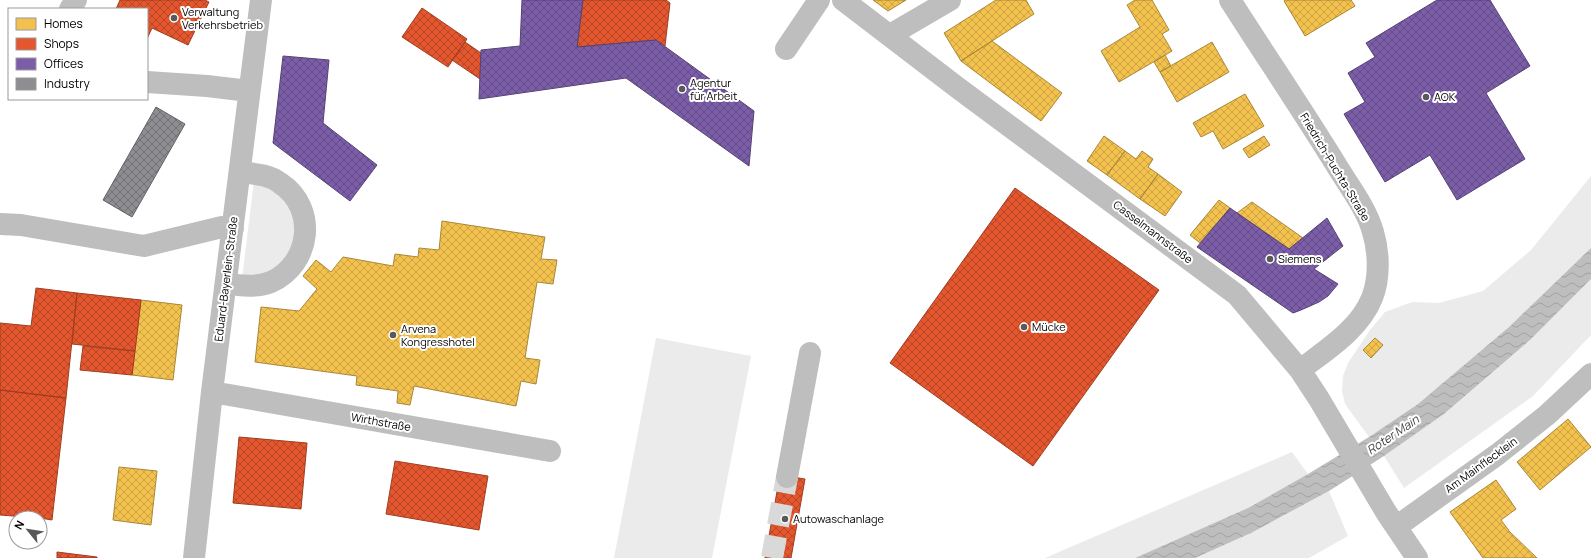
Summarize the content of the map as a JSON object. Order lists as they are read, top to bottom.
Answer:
{
  "streets": {
    "street": [
      "Friedrich-Puchta-Straße",
      "Casselmannstraße",
      "Eduard-Bayerlein-Straße",
      "Wirthstraße",
      "Am Mainflecklein"
    ]
  },
  "crossings": [
    ["Friedrich-Puchta-Straße", "Casselmannstraße"],
    ["Casselmannstraße", "Am Mainflecklein"],
    ["Eduard-Bayerlein-Straße", "Wirthstraße"]
  ],
  "water": ["Roter Main"],
  "places": [
    "Verwaltung Verkehrsbetrieb",
    "Agentur für Arbeit",
    "AOK",
    "Siemens",
    "Mücke",
    "Arvena Kongresshotel",
    "Autowaschanlage"
  ],
  "legend": [
    "Homes",
    "Shops",
    "Offices",
    "Industry"
  ],
  "north": "top left"
}
